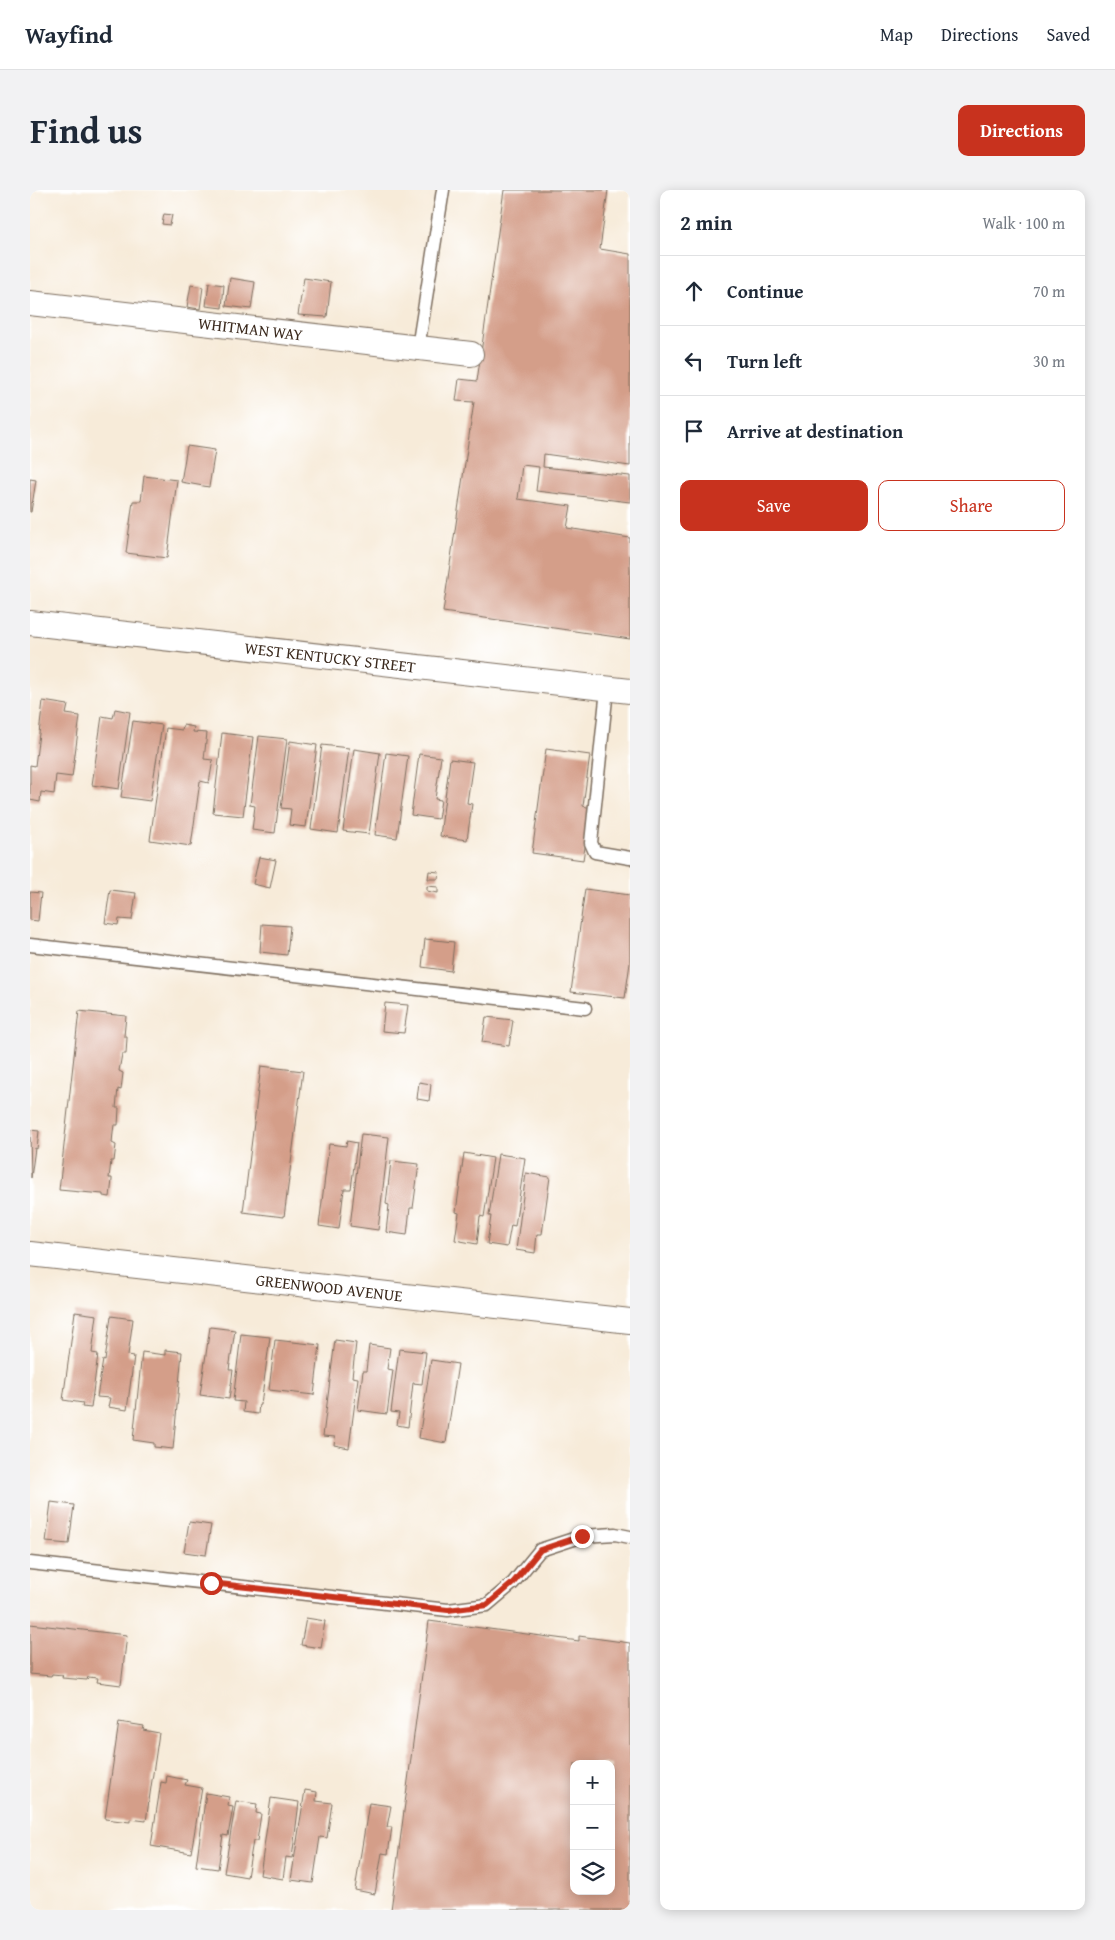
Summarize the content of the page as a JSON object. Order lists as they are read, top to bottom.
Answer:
{
  "streets": {
    "street": ["WHITMAN WAY", "WEST KENTUCKY STREET", "GREENWOOD AVENUE"]
  },
  "page": {
    "header": "Wayfind",
    "nav": ["Map", "Directions", "Saved"],
    "title": "Find us",
    "buttons": [
      "Directions",
      ["Save", "Share"]
    ],
    "heading": ["2 min", "Walk · 100 m"],
    "list": [
      ["Continue", "70 m"],
      ["Turn left", "30 m"],
      "Arrive at destination"
    ],
    "map_buttons": ["+", "−"]
  }
}
